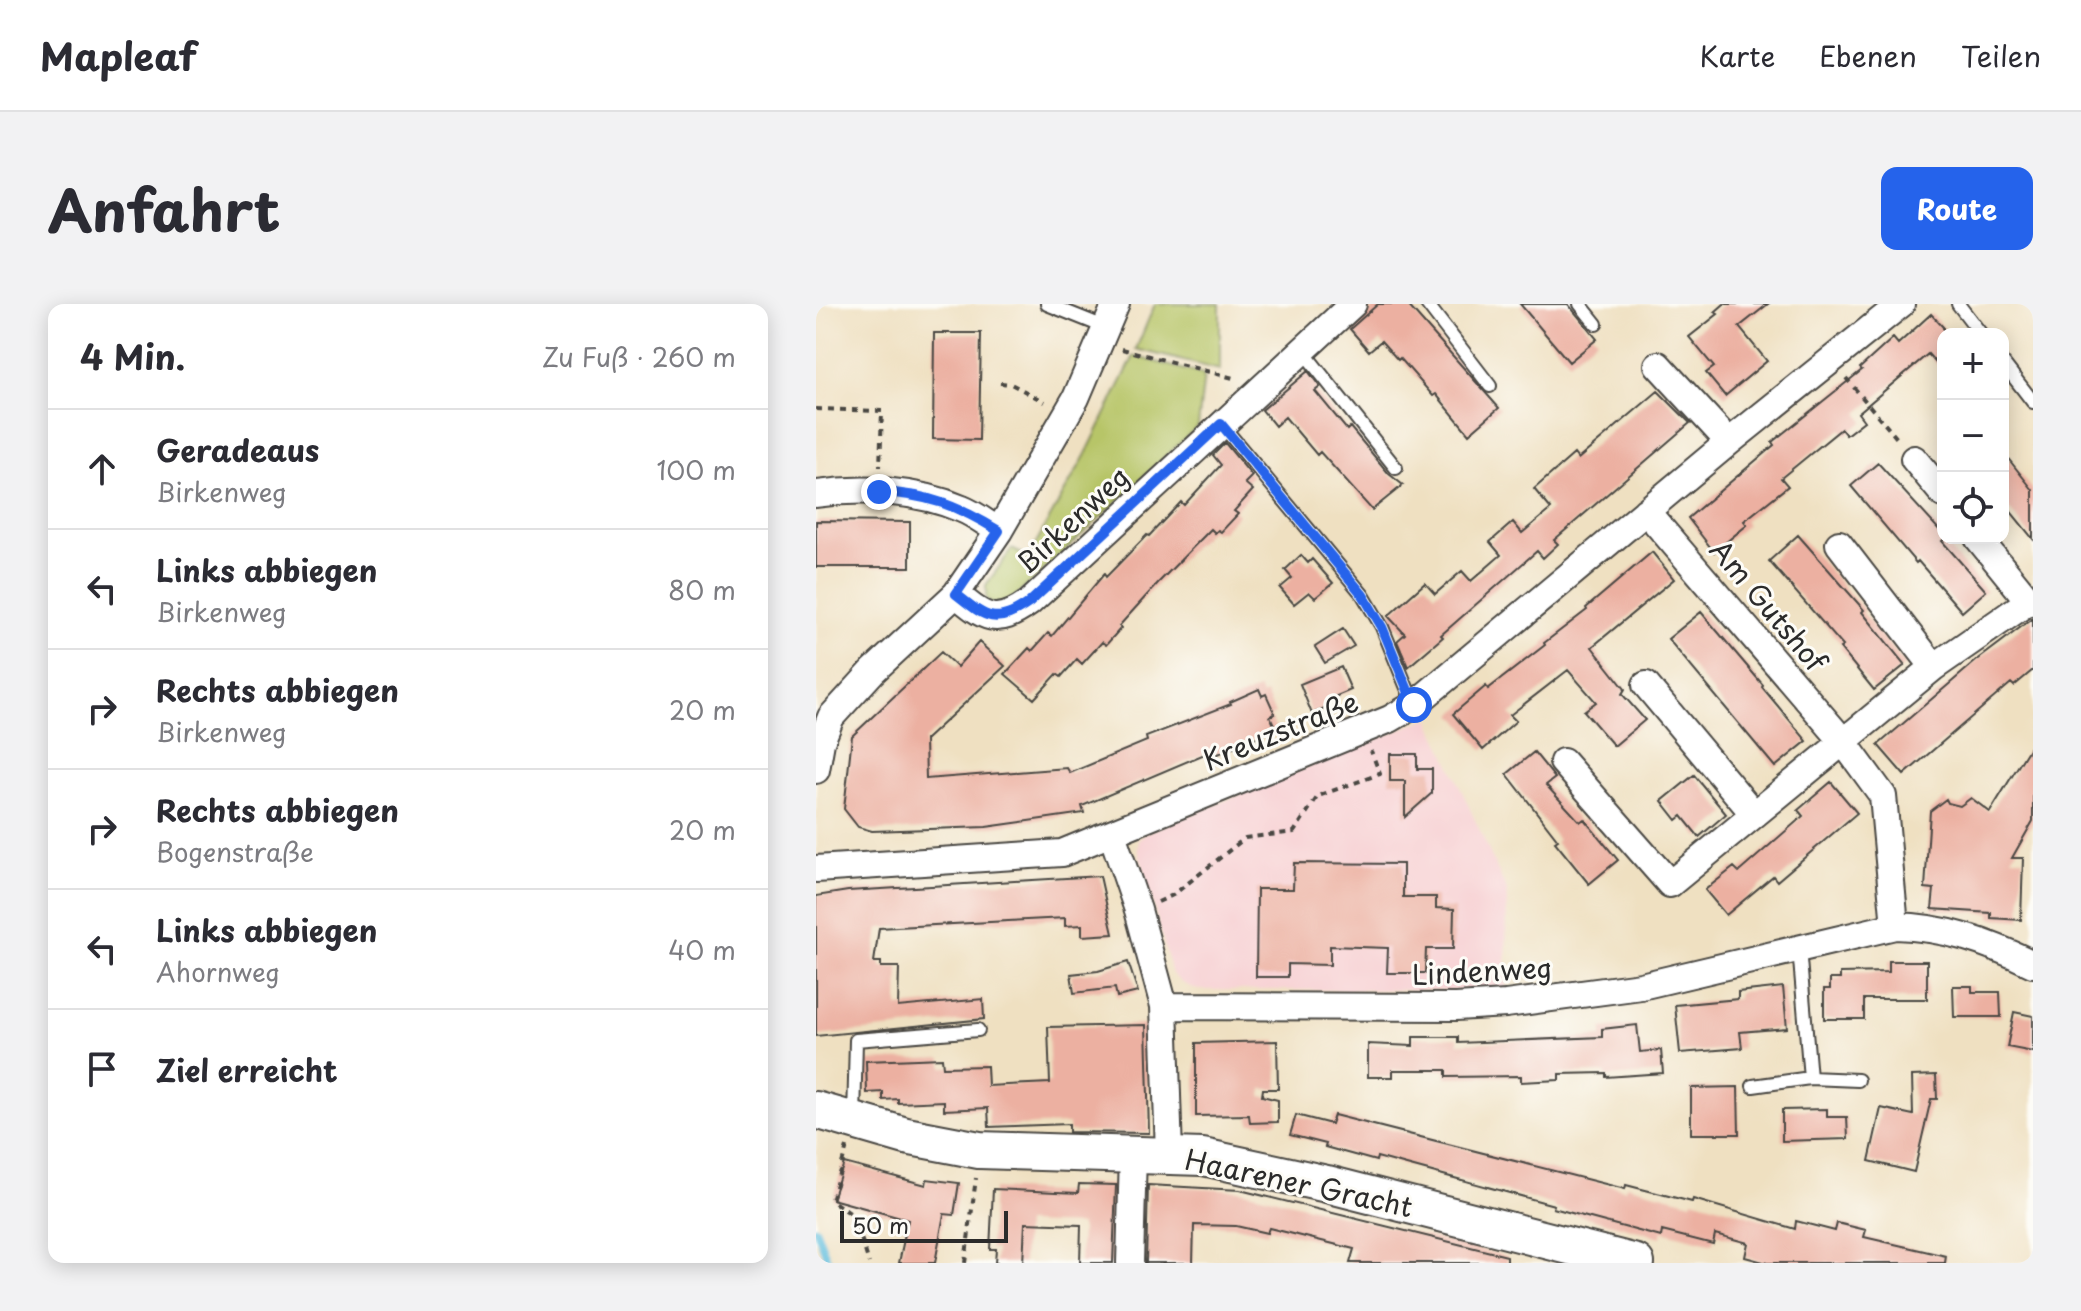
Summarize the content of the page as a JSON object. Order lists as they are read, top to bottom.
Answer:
{
  "streets": {
    "main road": ["Haarener Gracht"],
    "street": [
      "Birkenweg",
      "Am Gutshof",
      "Kreuzstraße",
      "Lindenweg"
    ]
  },
  "crossings": [
    ["Am Gutshof", "Kreuzstraße"],
    ["Am Gutshof", "Lindenweg"]
  ],
  "scale_bar": "50 m",
  "page": {
    "header": "Mapleaf",
    "nav": ["Karte", "Ebenen", "Teilen"],
    "title": "Anfahrt",
    "buttons": "Route",
    "heading": ["4 Min.", "Zu Fuß · 260 m"],
    "map_buttons": ["+", "−"],
    "list": [
      ["Geradeaus", "Birkenweg", "100 m"],
      ["Links abbiegen", "Birkenweg", "80 m"],
      ["Rechts abbiegen", "Birkenweg", "20 m"],
      ["Rechts abbiegen", "Bogenstraße", "20 m"],
      ["Links abbiegen", "Ahornweg", "40 m"],
      "Ziel erreicht"
    ],
    "scale": "50 m"
  }
}
